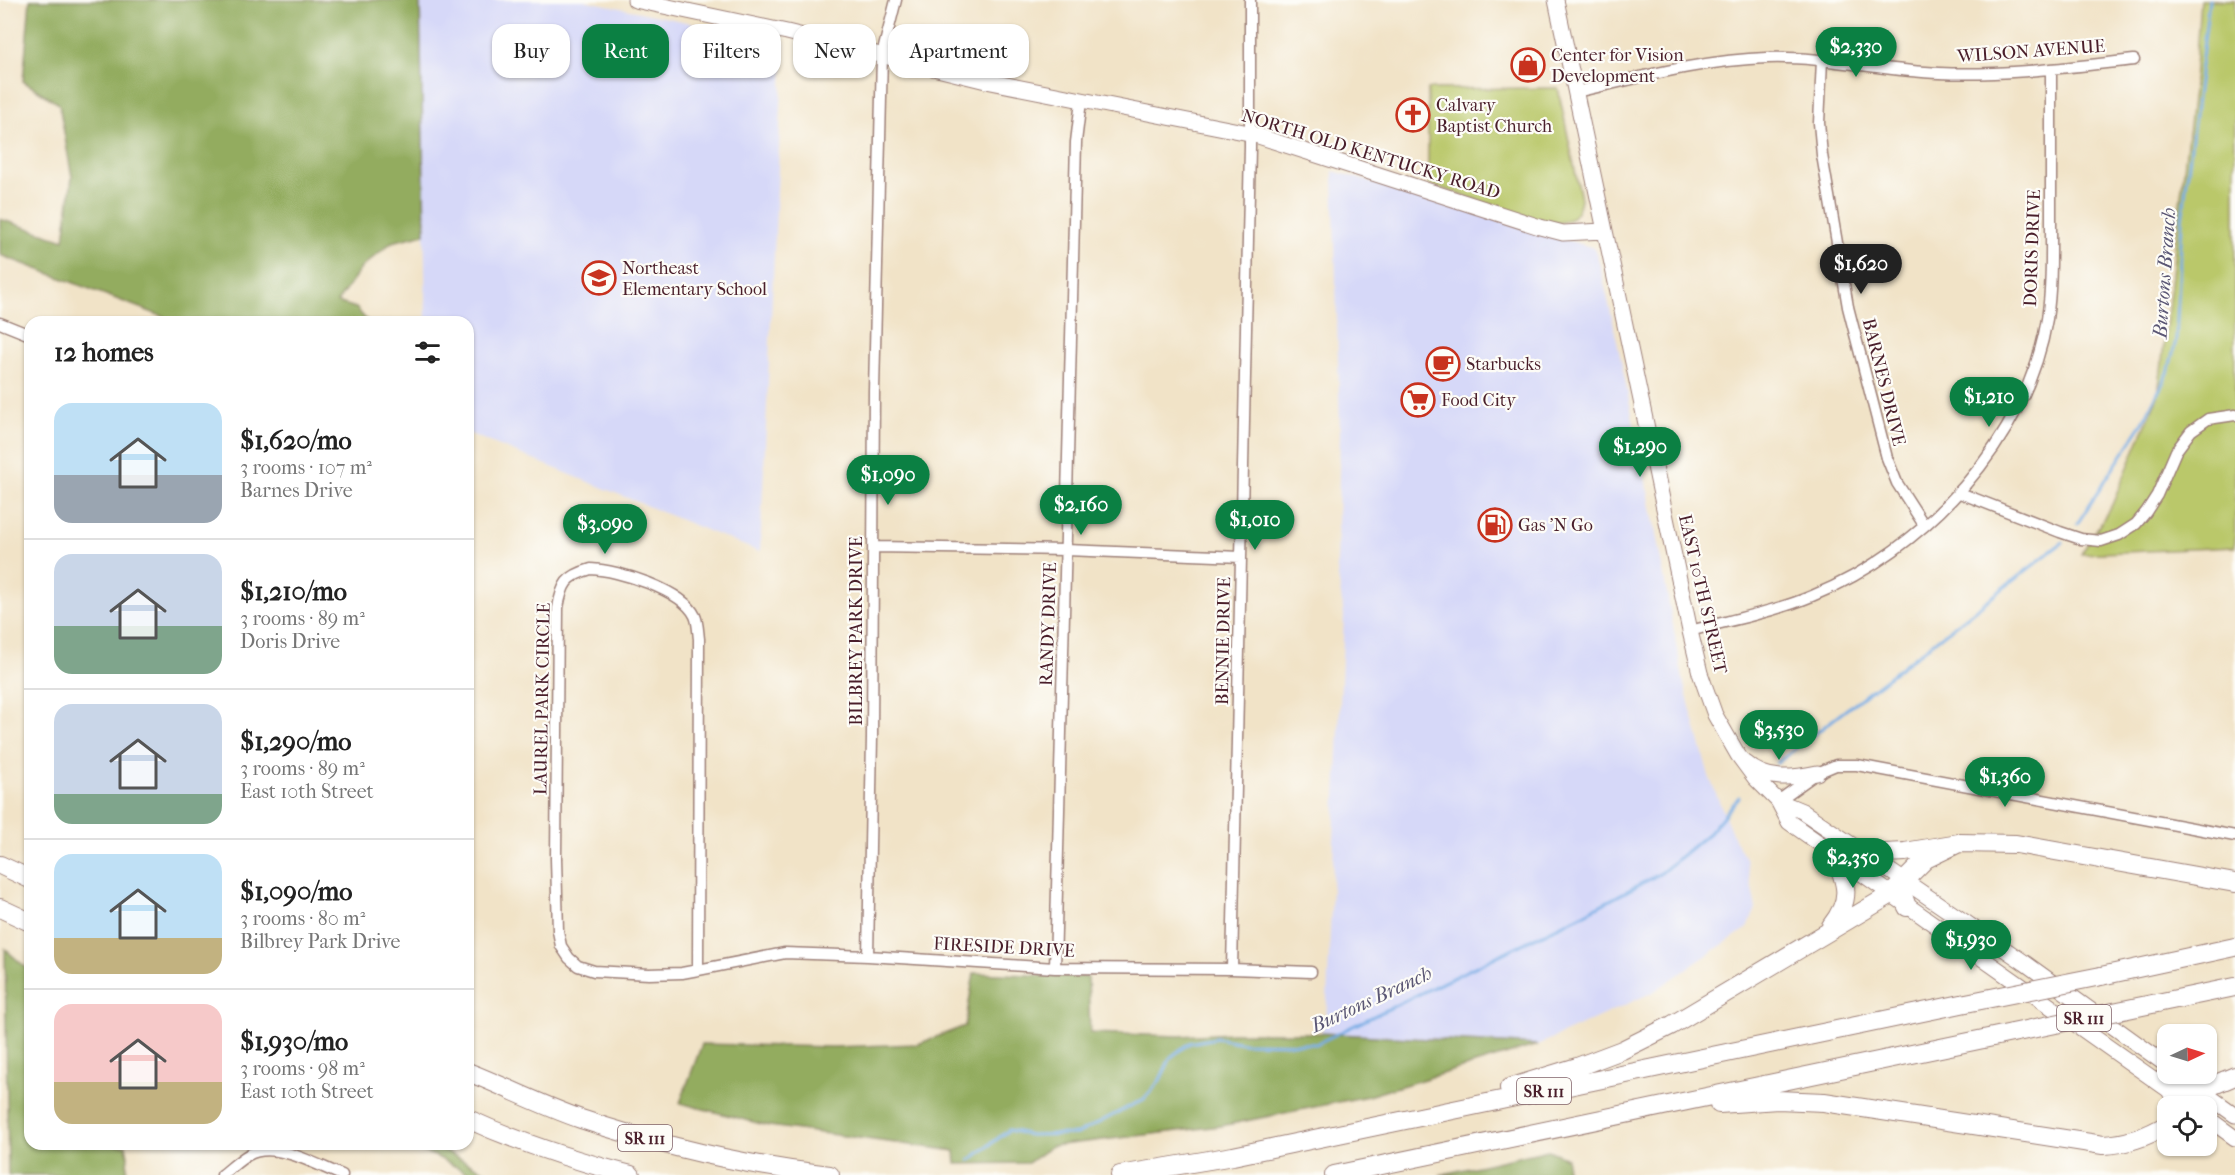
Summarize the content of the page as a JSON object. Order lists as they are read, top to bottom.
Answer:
{
  "streets": {
    "highway": ["SR 111"],
    "main road": ["NORTH OLD KENTUCKY ROAD", "EAST 10TH STREET"],
    "street": [
      "WILSON AVENUE",
      "DORIS DRIVE",
      "BARNES DRIVE",
      "RANDY DRIVE",
      "BILBREY PARK DRIVE",
      "BENNIE DRIVE",
      "LAUREL PARK CIRCLE",
      "FIRESIDE DRIVE"
    ]
  },
  "crossings": [
    ["WILSON AVENUE", "DORIS DRIVE"],
    ["WILSON AVENUE", "BARNES DRIVE"],
    ["WILSON AVENUE", "EAST 10TH STREET"],
    ["NORTH OLD KENTUCKY ROAD", "EAST 10TH STREET"],
    ["NORTH OLD KENTUCKY ROAD", "RANDY DRIVE"],
    ["NORTH OLD KENTUCKY ROAD", "BILBREY PARK DRIVE"],
    ["NORTH OLD KENTUCKY ROAD", "BENNIE DRIVE"],
    ["DORIS DRIVE", "BARNES DRIVE"],
    ["DORIS DRIVE", "EAST 10TH STREET"],
    ["RANDY DRIVE", "FIRESIDE DRIVE"],
    ["BILBREY PARK DRIVE", "FIRESIDE DRIVE"],
    ["BENNIE DRIVE", "FIRESIDE DRIVE"],
    ["LAUREL PARK CIRCLE", "FIRESIDE DRIVE"]
  ],
  "water": ["Burtons Branch"],
  "places": {
    "shop": ["Center for Vision Development"],
    "church": ["Calvary Baptist Church"],
    "school or university": ["Northeast Elementary School"],
    "cafe": ["Starbucks"],
    "supermarket": ["Food City"],
    "fuel station": ["Gas 'N Go"]
  },
  "north": "right",
  "page": {
    "chip": [
      "Buy",
      "Rent",
      "Filters",
      "New",
      "Apartment"
    ],
    "price": [
      "$2,330",
      "$1,620",
      "$1,210",
      "$1,290",
      "$1,090",
      "$2,160",
      "$1,010",
      "$3,090",
      "$3,530",
      "$1,360",
      "$2,350",
      "$1,930"
    ],
    "heading": "12 homes",
    "list": [
      {
        "name": "$1,620/mo",
        "note": "3 rooms · 107 m² · Barnes Drive"
      },
      {
        "name": "$1,210/mo",
        "note": "3 rooms · 89 m² · Doris Drive"
      },
      {
        "name": "$1,290/mo",
        "note": "3 rooms · 89 m² · East 10th Street"
      },
      {
        "name": "$1,090/mo",
        "note": "3 rooms · 80 m² · Bilbrey Park Drive"
      },
      {
        "name": "$1,930/mo",
        "note": "3 rooms · 98 m² · East 10th Street"
      }
    ]
  }
}
